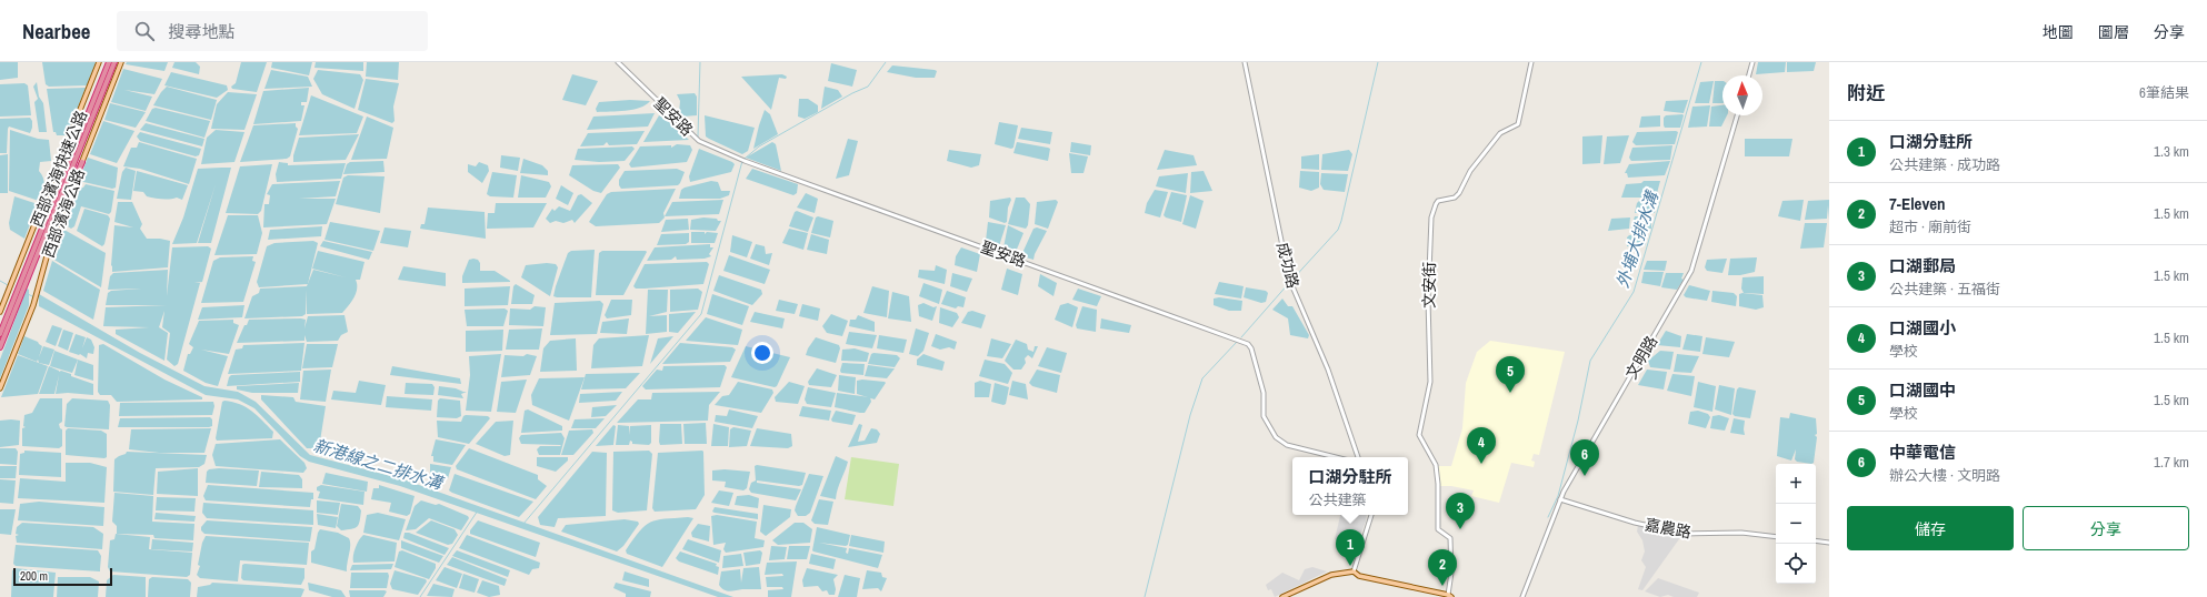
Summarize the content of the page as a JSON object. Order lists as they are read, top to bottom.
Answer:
{
  "streets": {
    "highway": ["西部濱海快速公路"],
    "main road": ["西部濱海公路"],
    "street": [
      "聖安路",
      "成功路",
      "文安街",
      "文明路",
      "嘉農路"
    ]
  },
  "crossings": [
    ["文明路", "嘉農路"]
  ],
  "water": ["外埔大排水溝", "新港線之二排水溝"],
  "scale_bar": "200 m",
  "north": "top",
  "page": {
    "header": "Nearbee",
    "search": "搜尋地點",
    "nav": ["地圖", "圖層", "分享"],
    "heading": ["附近", "6筆結果"],
    "list": [
      {
        "mark": "1",
        "name": "口湖分駐所",
        "note": "公共建築 · 成功路",
        "value": "1.3 km"
      },
      {
        "mark": "2",
        "name": "7-Eleven",
        "note": "超市 · 廟前街",
        "value": "1.5 km"
      },
      {
        "mark": "3",
        "name": "口湖郵局",
        "note": "公共建築 · 五福街",
        "value": "1.5 km"
      },
      {
        "mark": "4",
        "name": "口湖國小",
        "note": "學校",
        "value": "1.5 km"
      },
      {
        "mark": "5",
        "name": "口湖國中",
        "note": "學校",
        "value": "1.5 km"
      },
      {
        "mark": "6",
        "name": "中華電信",
        "note": "辦公大樓 · 文明路",
        "value": "1.7 km"
      }
    ],
    "pins": [
      "5",
      "4",
      "6",
      "3",
      "1",
      "2"
    ],
    "popup": ["口湖分駐所", "公共建築"],
    "map_buttons": ["+", "−"],
    "buttons": ["儲存", "分享"],
    "scale": "200 m"
  }
}
